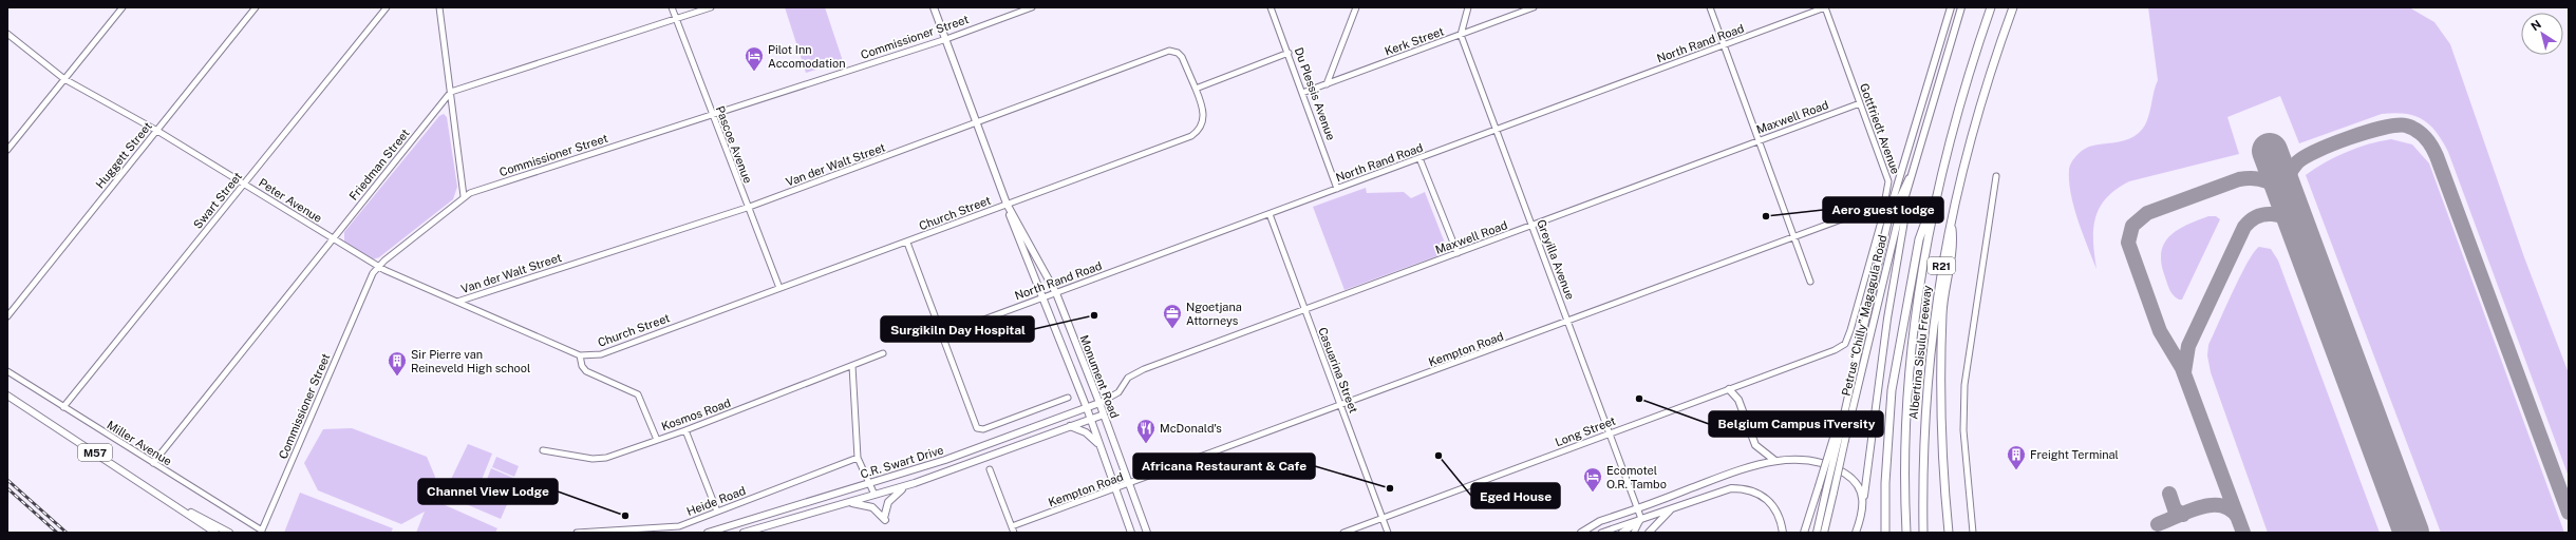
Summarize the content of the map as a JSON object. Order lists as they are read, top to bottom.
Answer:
{
  "streets": {
    "highway": ["R21", "Albertina Sisulu Freeway"],
    "main road": [
      "Petrus “Chilly” Magagula Road",
      "Monument Road",
      "M57",
      "C.R. Swart Drive"
    ],
    "street": [
      "Commissioner Street",
      "Kerk Street",
      "North Rand Road",
      "Du Plessis Avenue",
      "Maxwell Road",
      "Gottfriedt Avenue",
      "Pascoe Avenue",
      "Huggett Street",
      "Friedman Street",
      "Van der Walt Street",
      "Swart Street",
      "Peter Avenue",
      "Church Street",
      "Greyilla Avenue",
      "Kempton Road",
      "Casuarina Street",
      "Kosmos Road",
      "Long Street",
      "Miller Avenue",
      "Heide Road"
    ]
  },
  "crossings": [
    ["Commissioner Street", "Pascoe Avenue"],
    ["Commissioner Street", "Peter Avenue"],
    ["Commissioner Street", "Monument Road"],
    ["Commissioner Street", "Miller Avenue"],
    ["Kerk Street", "Du Plessis Avenue"],
    ["Kerk Street", "Greyilla Avenue"],
    ["North Rand Road", "Du Plessis Avenue"],
    ["North Rand Road", "Gottfriedt Avenue"],
    ["North Rand Road", "Greyilla Avenue"],
    ["North Rand Road", "Casuarina Street"],
    ["North Rand Road", "Monument Road"],
    ["Maxwell Road", "Gottfriedt Avenue"],
    ["Maxwell Road", "Greyilla Avenue"],
    ["Maxwell Road", "Casuarina Street"],
    ["Maxwell Road", "Monument Road"],
    ["Maxwell Road", "C.R. Swart Drive"],
    ["Gottfriedt Avenue", "Kempton Road"],
    ["Gottfriedt Avenue", "Long Street"],
    ["Pascoe Avenue", "Van der Walt Street"],
    ["Pascoe Avenue", "Church Street"],
    ["Huggett Street", "Peter Avenue"],
    ["Friedman Street", "Peter Avenue"],
    ["Friedman Street", "Miller Avenue"],
    ["Van der Walt Street", "Peter Avenue"],
    ["Van der Walt Street", "Church Street"],
    ["Van der Walt Street", "Monument Road"],
    ["Swart Street", "Peter Avenue"],
    ["Swart Street", "Miller Avenue"],
    ["Peter Avenue", "Church Street"],
    ["Church Street", "Monument Road"],
    ["Greyilla Avenue", "Kempton Road"],
    ["Greyilla Avenue", "Long Street"],
    ["Petrus “Chilly” Magagula Road", "Kempton Road"],
    ["Kempton Road", "Casuarina Street"],
    ["Kempton Road", "Monument Road"],
    ["Casuarina Street", "Long Street"],
    ["Monument Road", "C.R. Swart Drive"]
  ],
  "places": {
    "hotel": ["Pilot Inn Accomodation", "Ecomotel O.R. Tambo"],
    "other": [
      "Aero guest lodge",
      "Surgikiln Day Hospital",
      "Belgium Campus iTversity",
      "Eged House",
      "Africana Restaurant & Cafe",
      "Channel View Lodge"
    ],
    "office": ["Ngoetjana Attorneys"],
    "building": ["Sir Pierre van Reineveld High school", "Freight Terminal"],
    "restaurant": ["McDonald's"]
  },
  "north": "top left"
}
